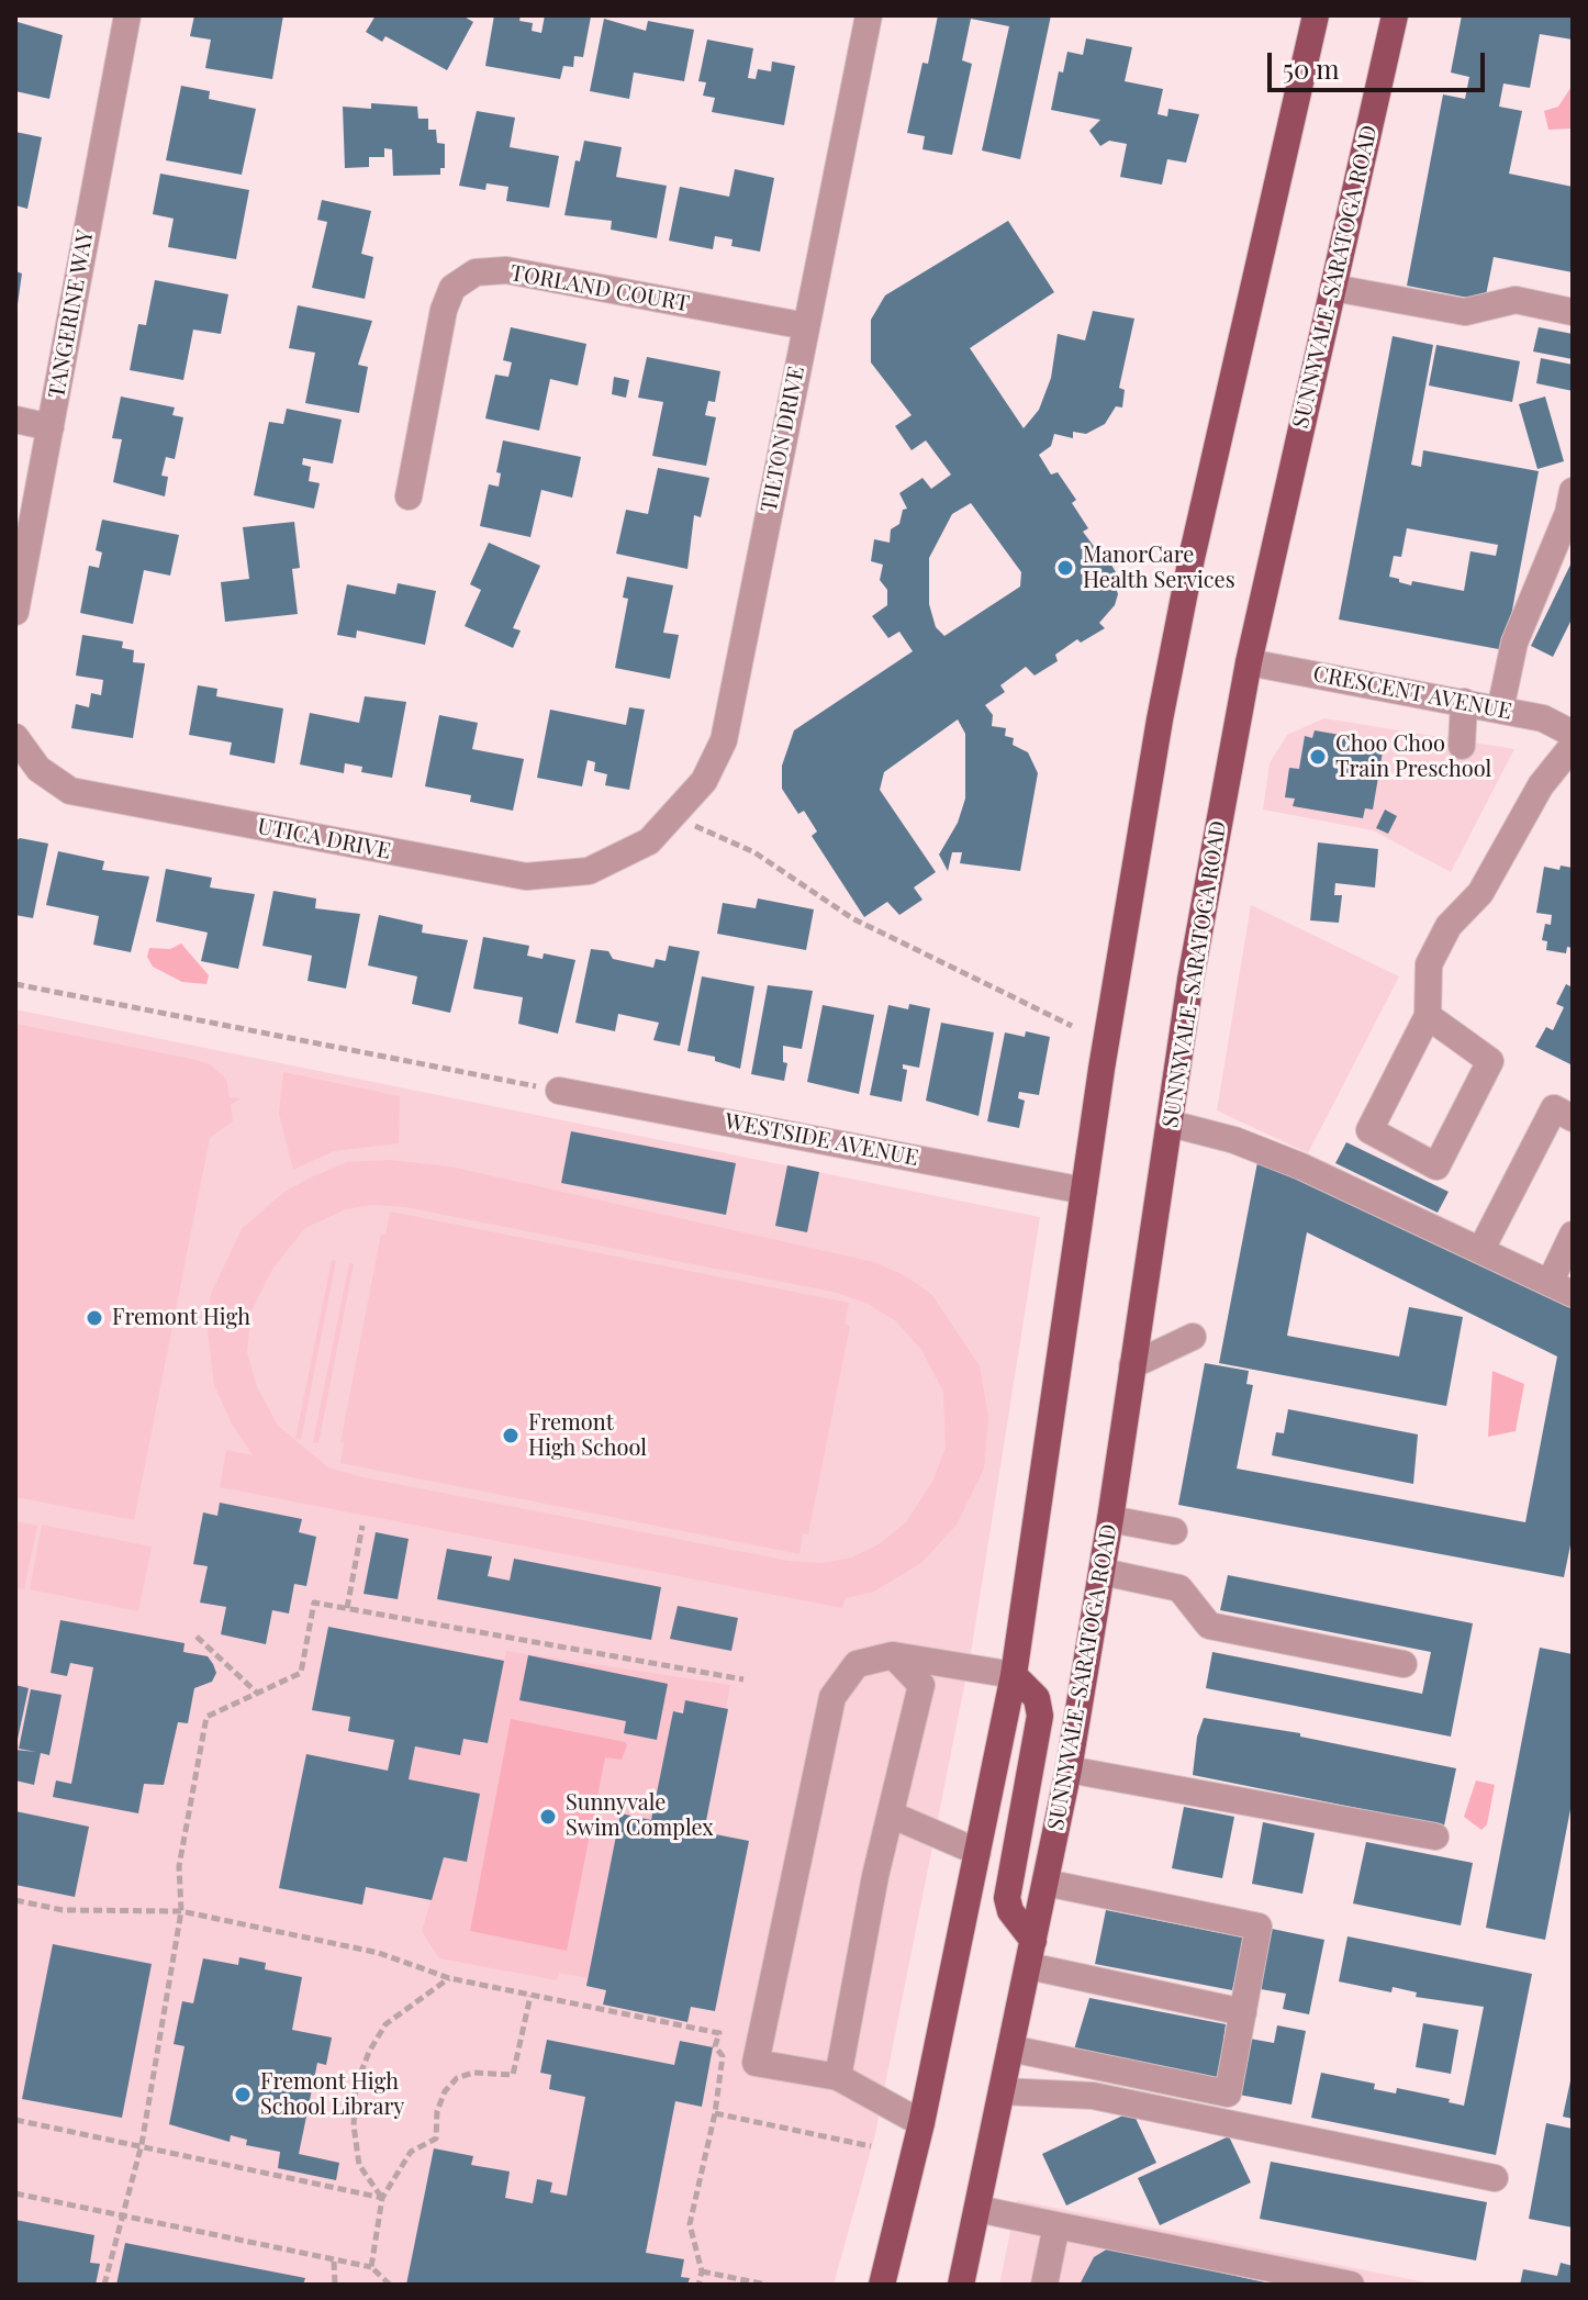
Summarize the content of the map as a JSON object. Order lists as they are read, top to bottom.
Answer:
{
  "streets": {
    "main road": ["SUNNYVALE-SARATOGA ROAD"],
    "street": [
      "TORLAND COURT",
      "TANGERINE WAY",
      "TILTON DRIVE",
      "CRESCENT AVENUE",
      "UTICA DRIVE",
      "WESTSIDE AVENUE"
    ]
  },
  "crossings": [
    ["SUNNYVALE-SARATOGA ROAD", "CRESCENT AVENUE"],
    ["TORLAND COURT", "TILTON DRIVE"],
    ["TILTON DRIVE", "UTICA DRIVE"]
  ],
  "places": [
    "ManorCare Health Services",
    "Choo Choo Train Preschool",
    "Fremont High",
    "Fremont High School",
    "Sunnyvale Swim Complex",
    "Fremont High School Library"
  ],
  "scale_bar": "50 m"
}
